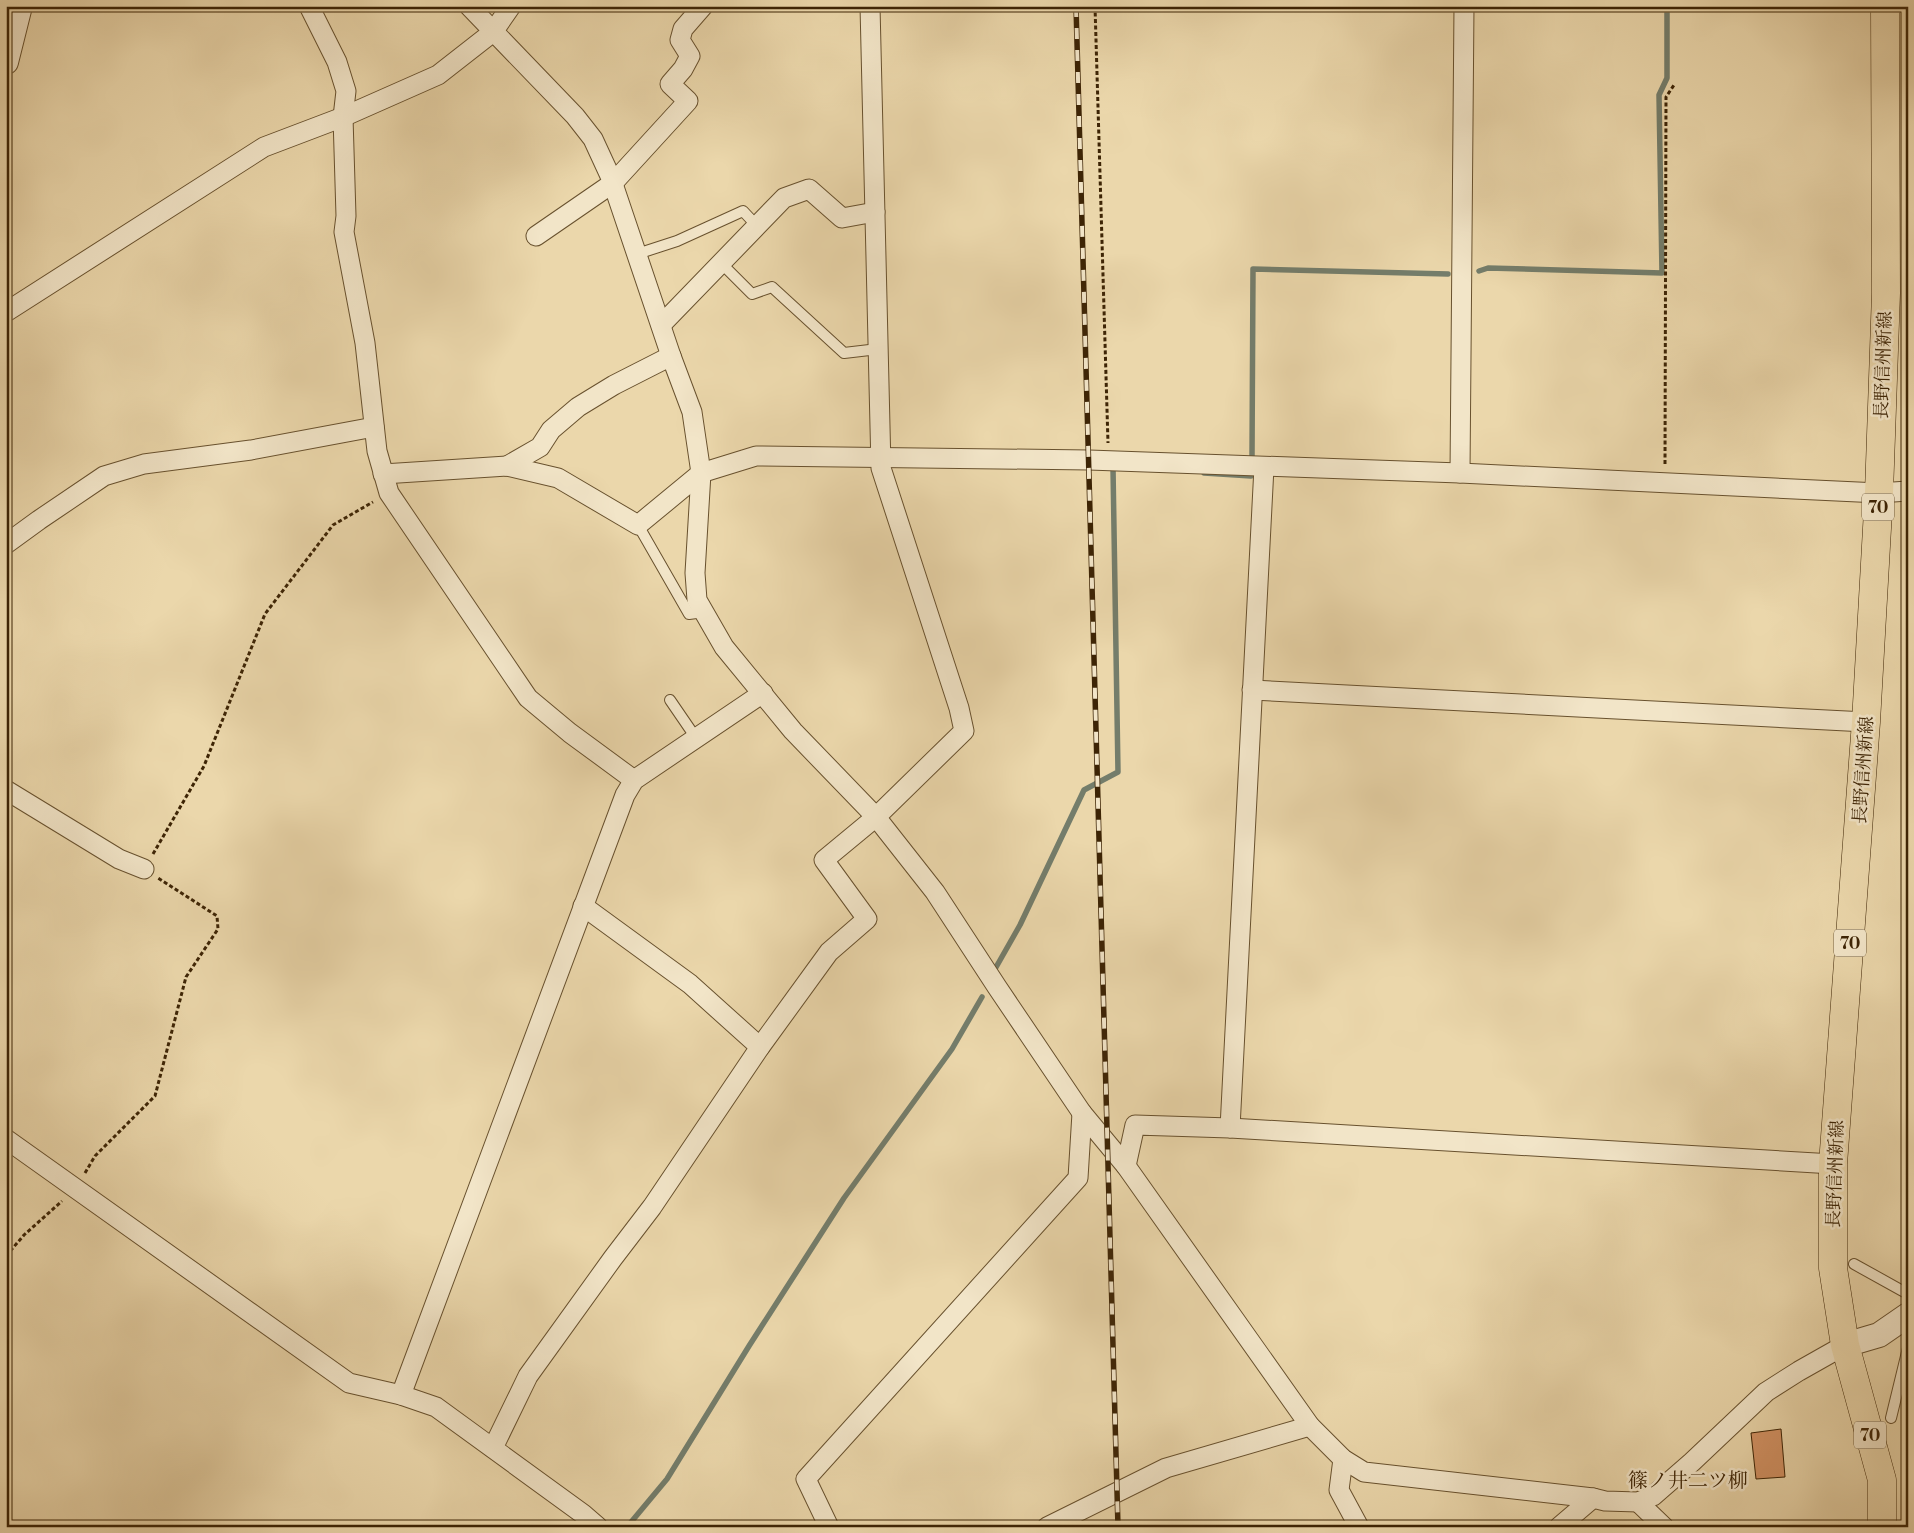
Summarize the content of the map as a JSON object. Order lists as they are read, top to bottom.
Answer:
{
  "streets": {
    "main road": ["長野信州新線", "70"]
  },
  "districts": ["篠ノ井二ツ柳"]
}
